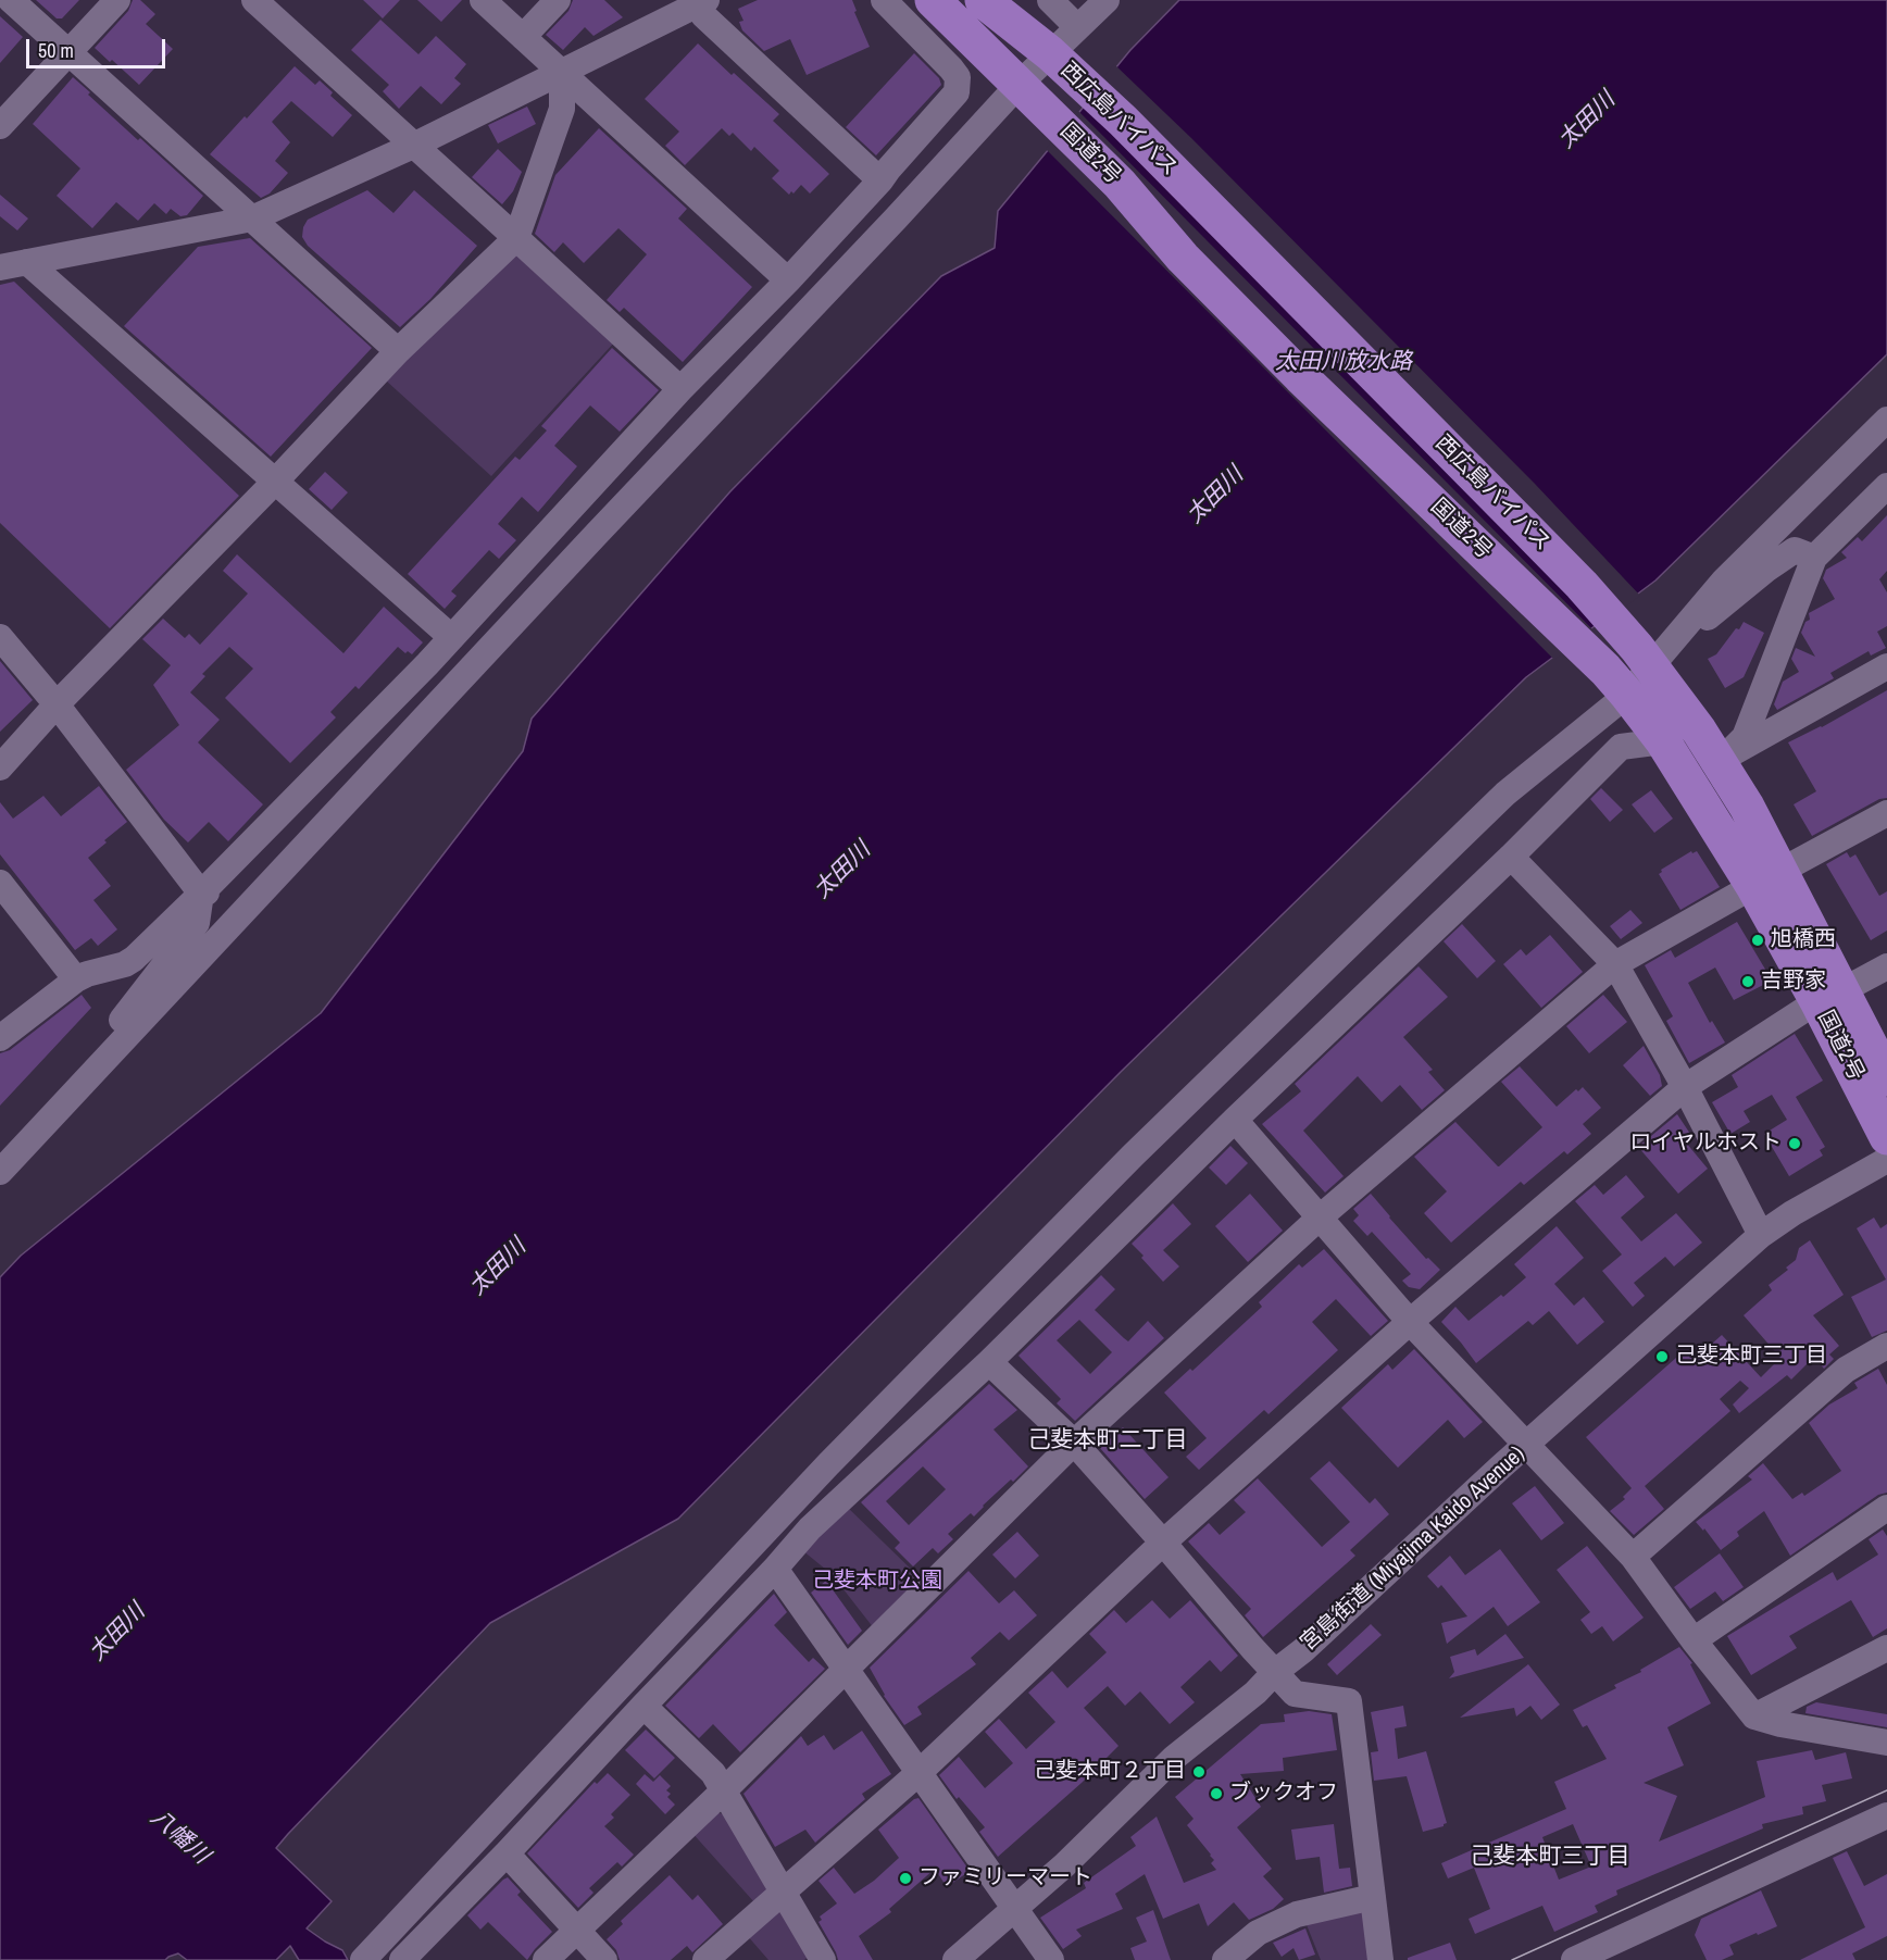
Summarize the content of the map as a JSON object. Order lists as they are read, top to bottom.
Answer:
{
  "streets": {
    "highway": ["西広島バイパス", "国道2号"],
    "street": ["宮島街道 (Miyajima Kaido Avenue)"]
  },
  "districts": ["己斐本町二丁目", "己斐本町三丁目"],
  "water": ["太田川", "太田川放水路", "八幡川"],
  "parks": ["己斐本町公園"],
  "places": [
    "旭橋西",
    "吉野家",
    "ロイヤルホスト",
    "己斐本町三丁目",
    "己斐本町２丁目",
    "ブックオフ",
    "ファミリーマート"
  ],
  "scale_bar": "50 m"
}
